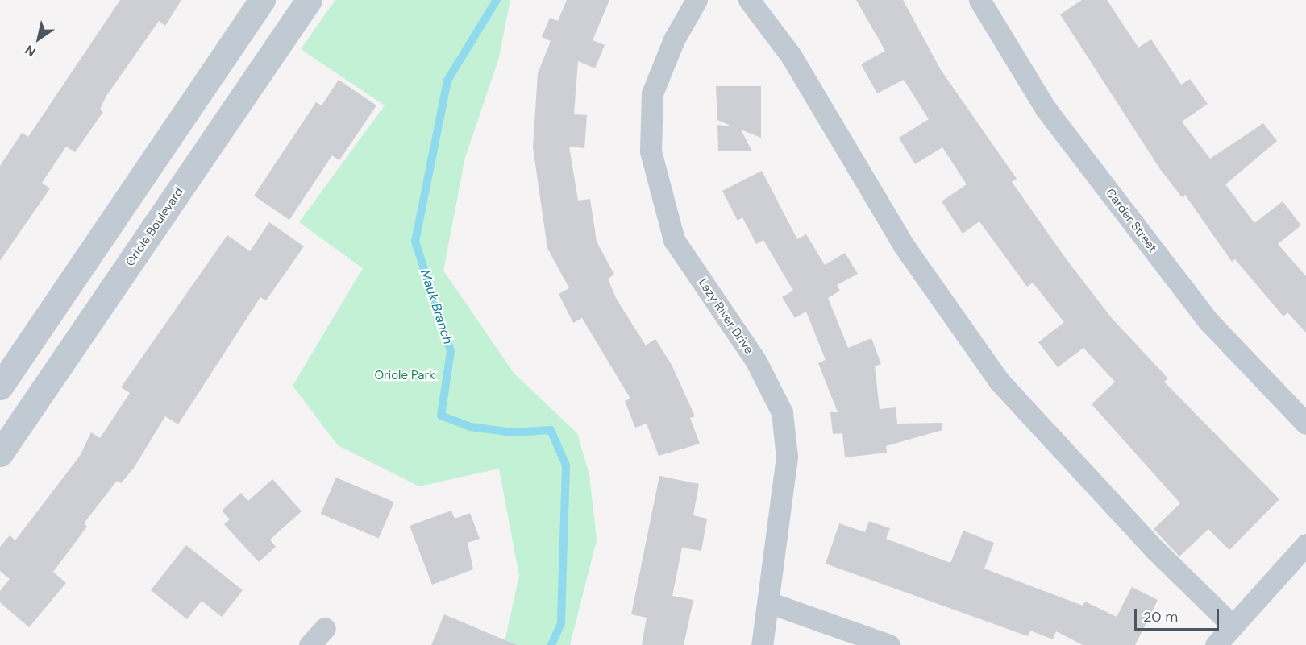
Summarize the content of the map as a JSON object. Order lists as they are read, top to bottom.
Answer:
{
  "streets": {
    "street": ["Carder Street", "Oriole Boulevard", "Lazy River Drive"]
  },
  "water": ["Mauk Branch"],
  "parks": ["Oriole Park"],
  "scale_bar": "20 m",
  "north": "bottom left"
}
